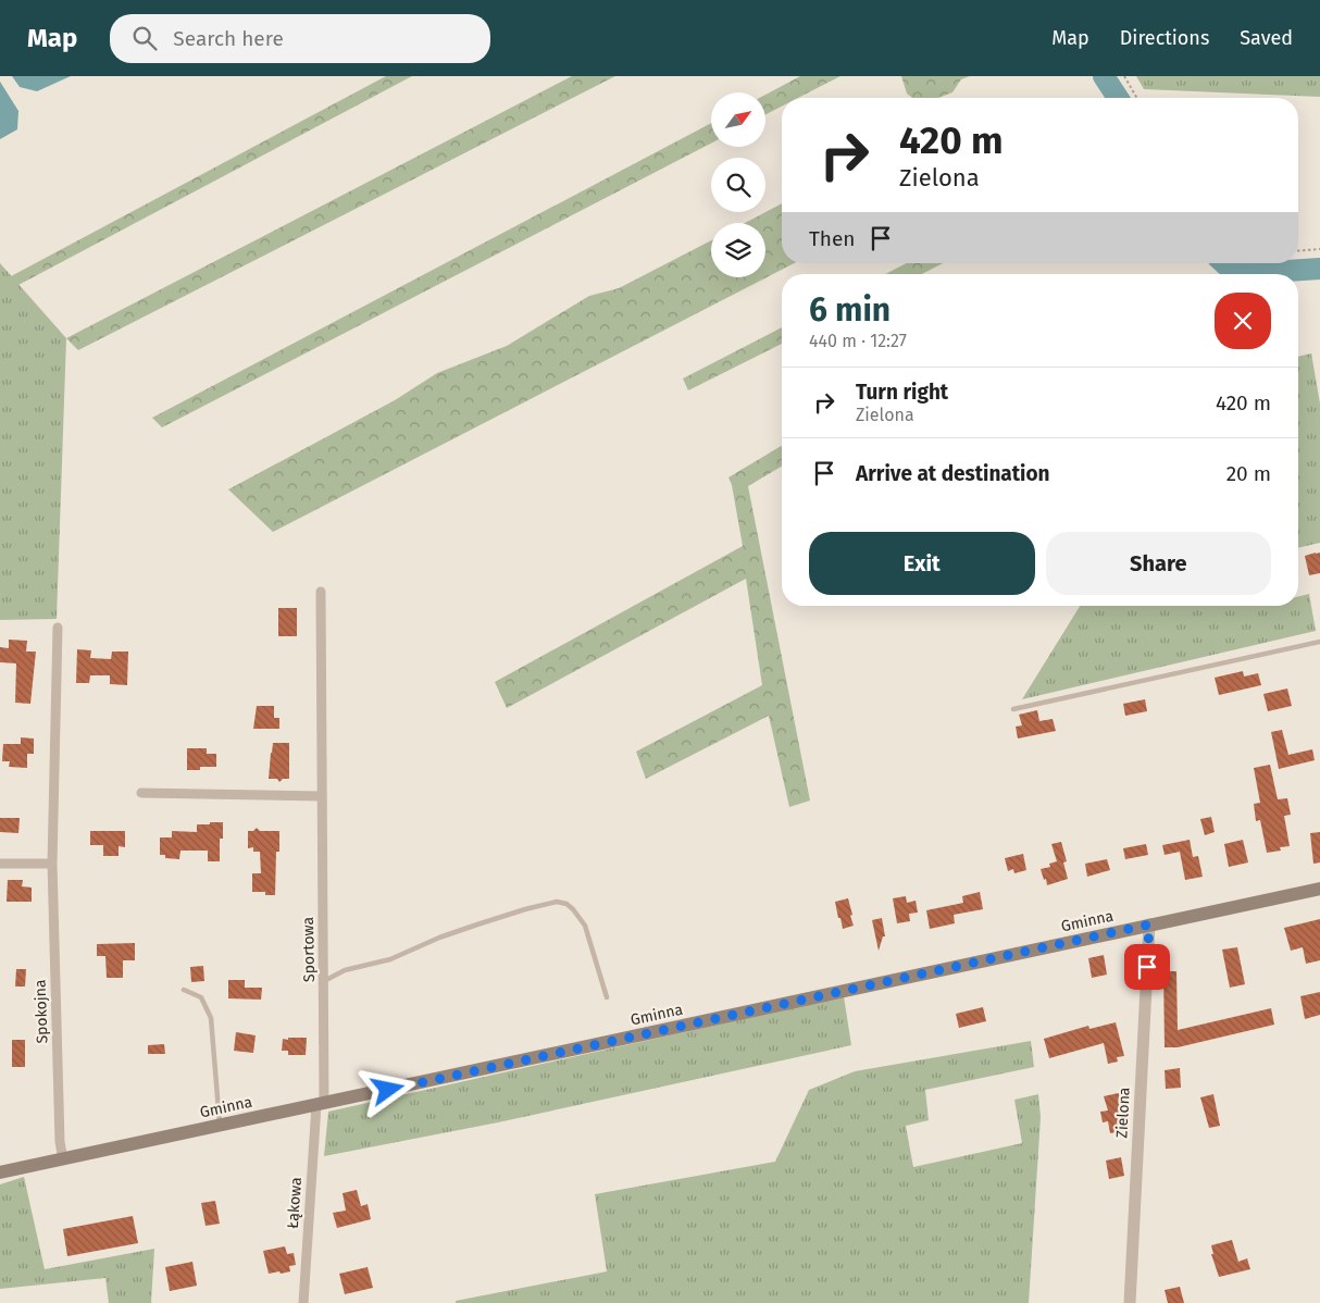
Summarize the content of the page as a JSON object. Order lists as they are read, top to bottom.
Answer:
{
  "streets": {
    "main road": ["Gminna"],
    "street": [
      "Sportowa",
      "Spokojna",
      "Zielona",
      "Łąkowa"
    ]
  },
  "crossings": [
    ["Gminna", "Sportowa"],
    ["Gminna", "Spokojna"],
    ["Gminna", "Zielona"],
    ["Gminna", "Łąkowa"],
    ["Sportowa", "Łąkowa"]
  ],
  "north": "top right",
  "page": {
    "header": "Map",
    "search": "Search here",
    "nav": ["Map", "Directions", "Saved"],
    "turn": ["420 m", "Zielona"],
    "then": "Then",
    "heading": ["6 min", "440 m · 12:27"],
    "list": [
      {
        "name": "Turn right",
        "note": "Zielona",
        "value": "420 m"
      },
      {
        "name": "Arrive at destination",
        "value": "20 m"
      }
    ],
    "buttons": ["Exit", "Share"]
  }
}
